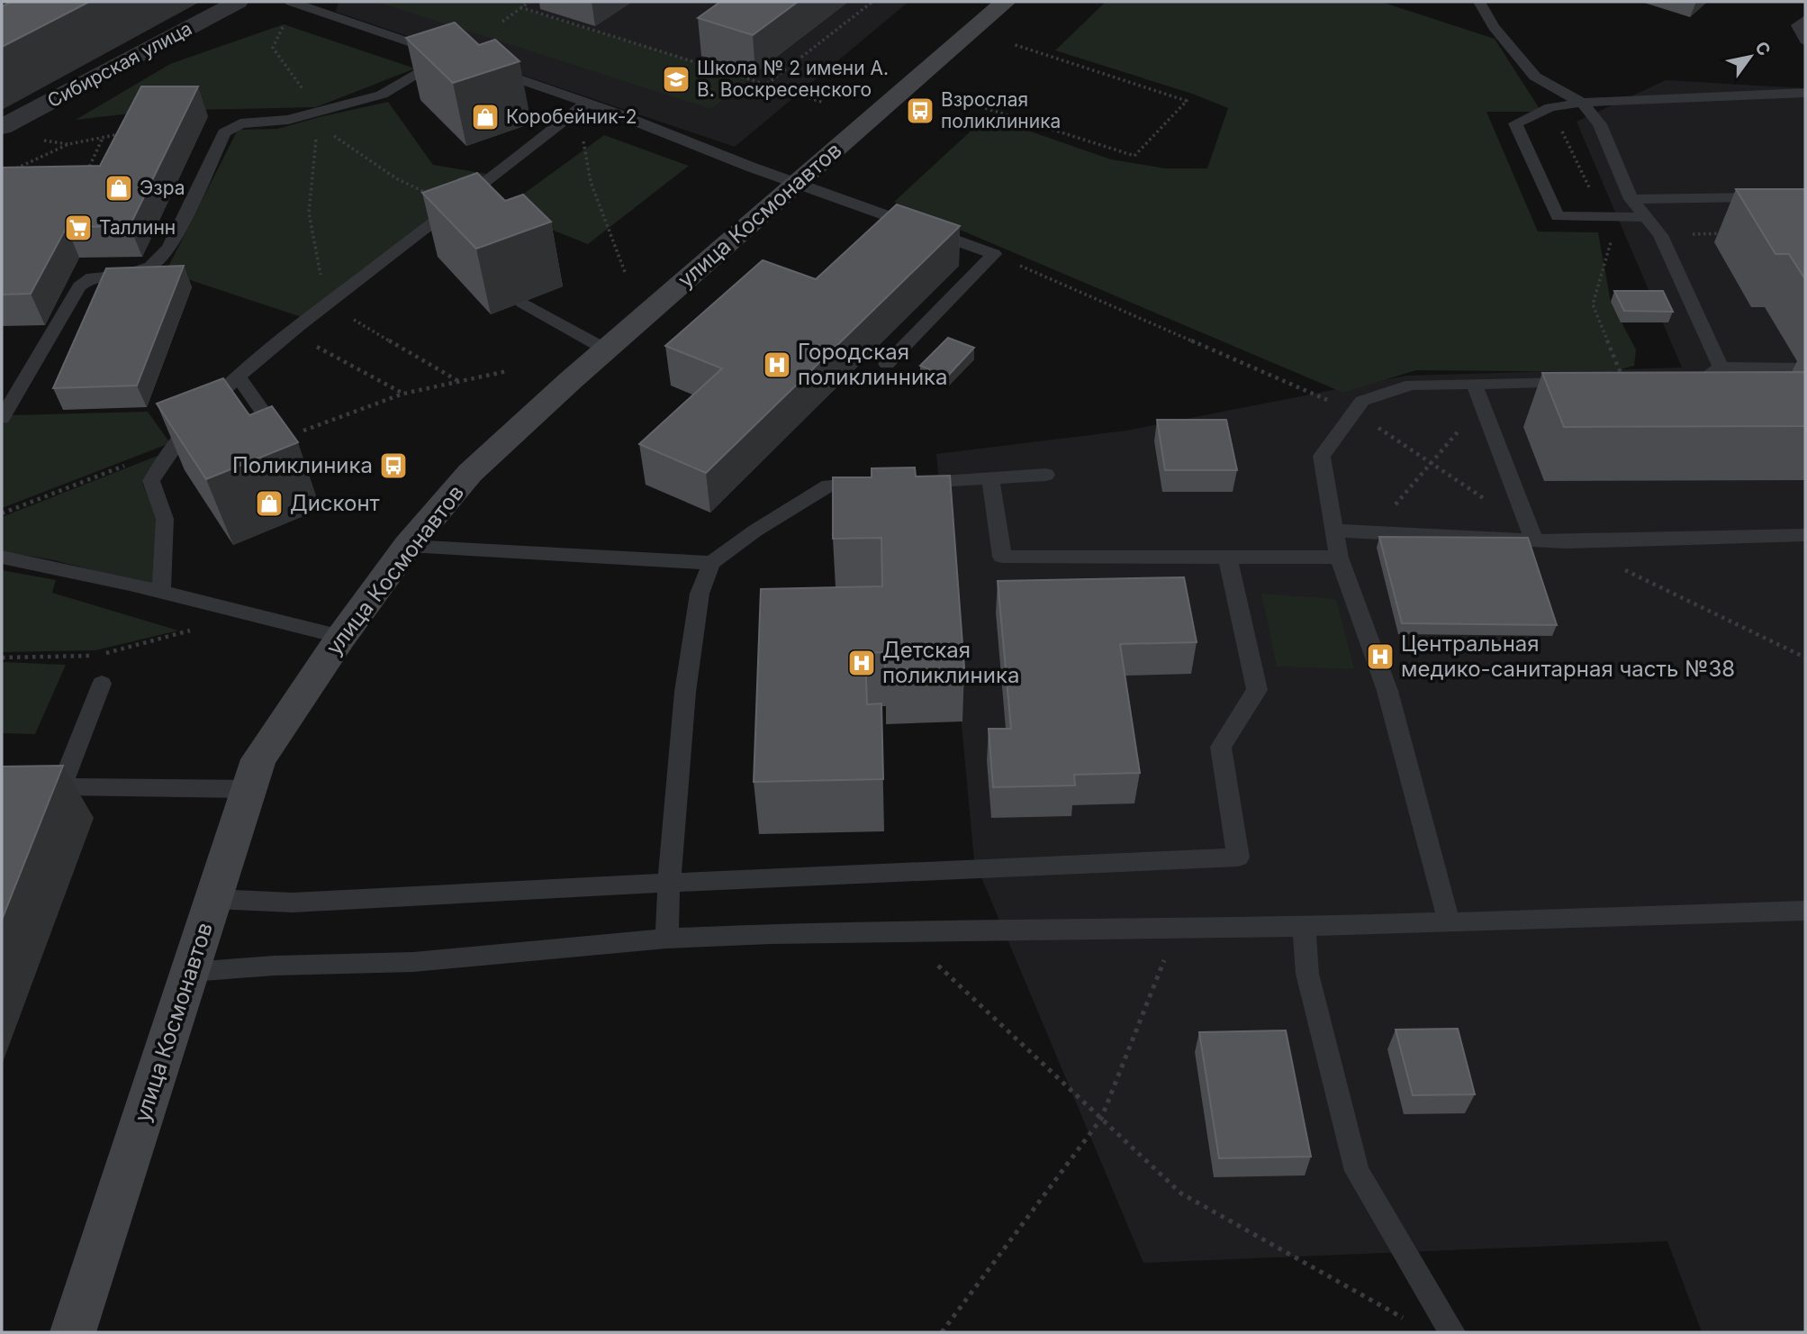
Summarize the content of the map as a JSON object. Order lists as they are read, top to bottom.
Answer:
{
  "streets": {
    "street": ["Сибирская улица", "улица Космонавтов"]
  },
  "places": {
    "school or university": ["Школа № 2 имени А. В. Воскресенского"],
    "bus stop": ["Взрослая поликлиника", "Поликлиника"],
    "shop": ["Коробейник-2", "Эзра", "Дисконт"],
    "supermarket": ["Таллинн"],
    "hospital": ["Городская поликлинника", "Центральная медико-санитарная часть №38", "Детская поликлиника"]
  },
  "north": "top right"
}
